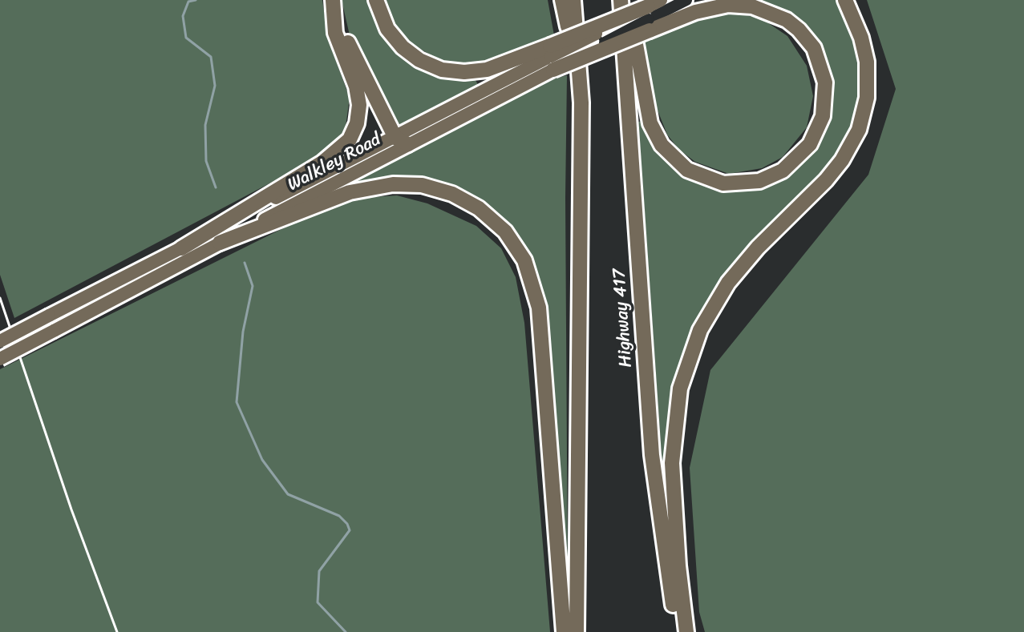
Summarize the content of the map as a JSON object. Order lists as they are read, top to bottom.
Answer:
{
  "streets": {
    "highway": ["Highway 417"],
    "main road": ["Walkley Road"]
  }
}
